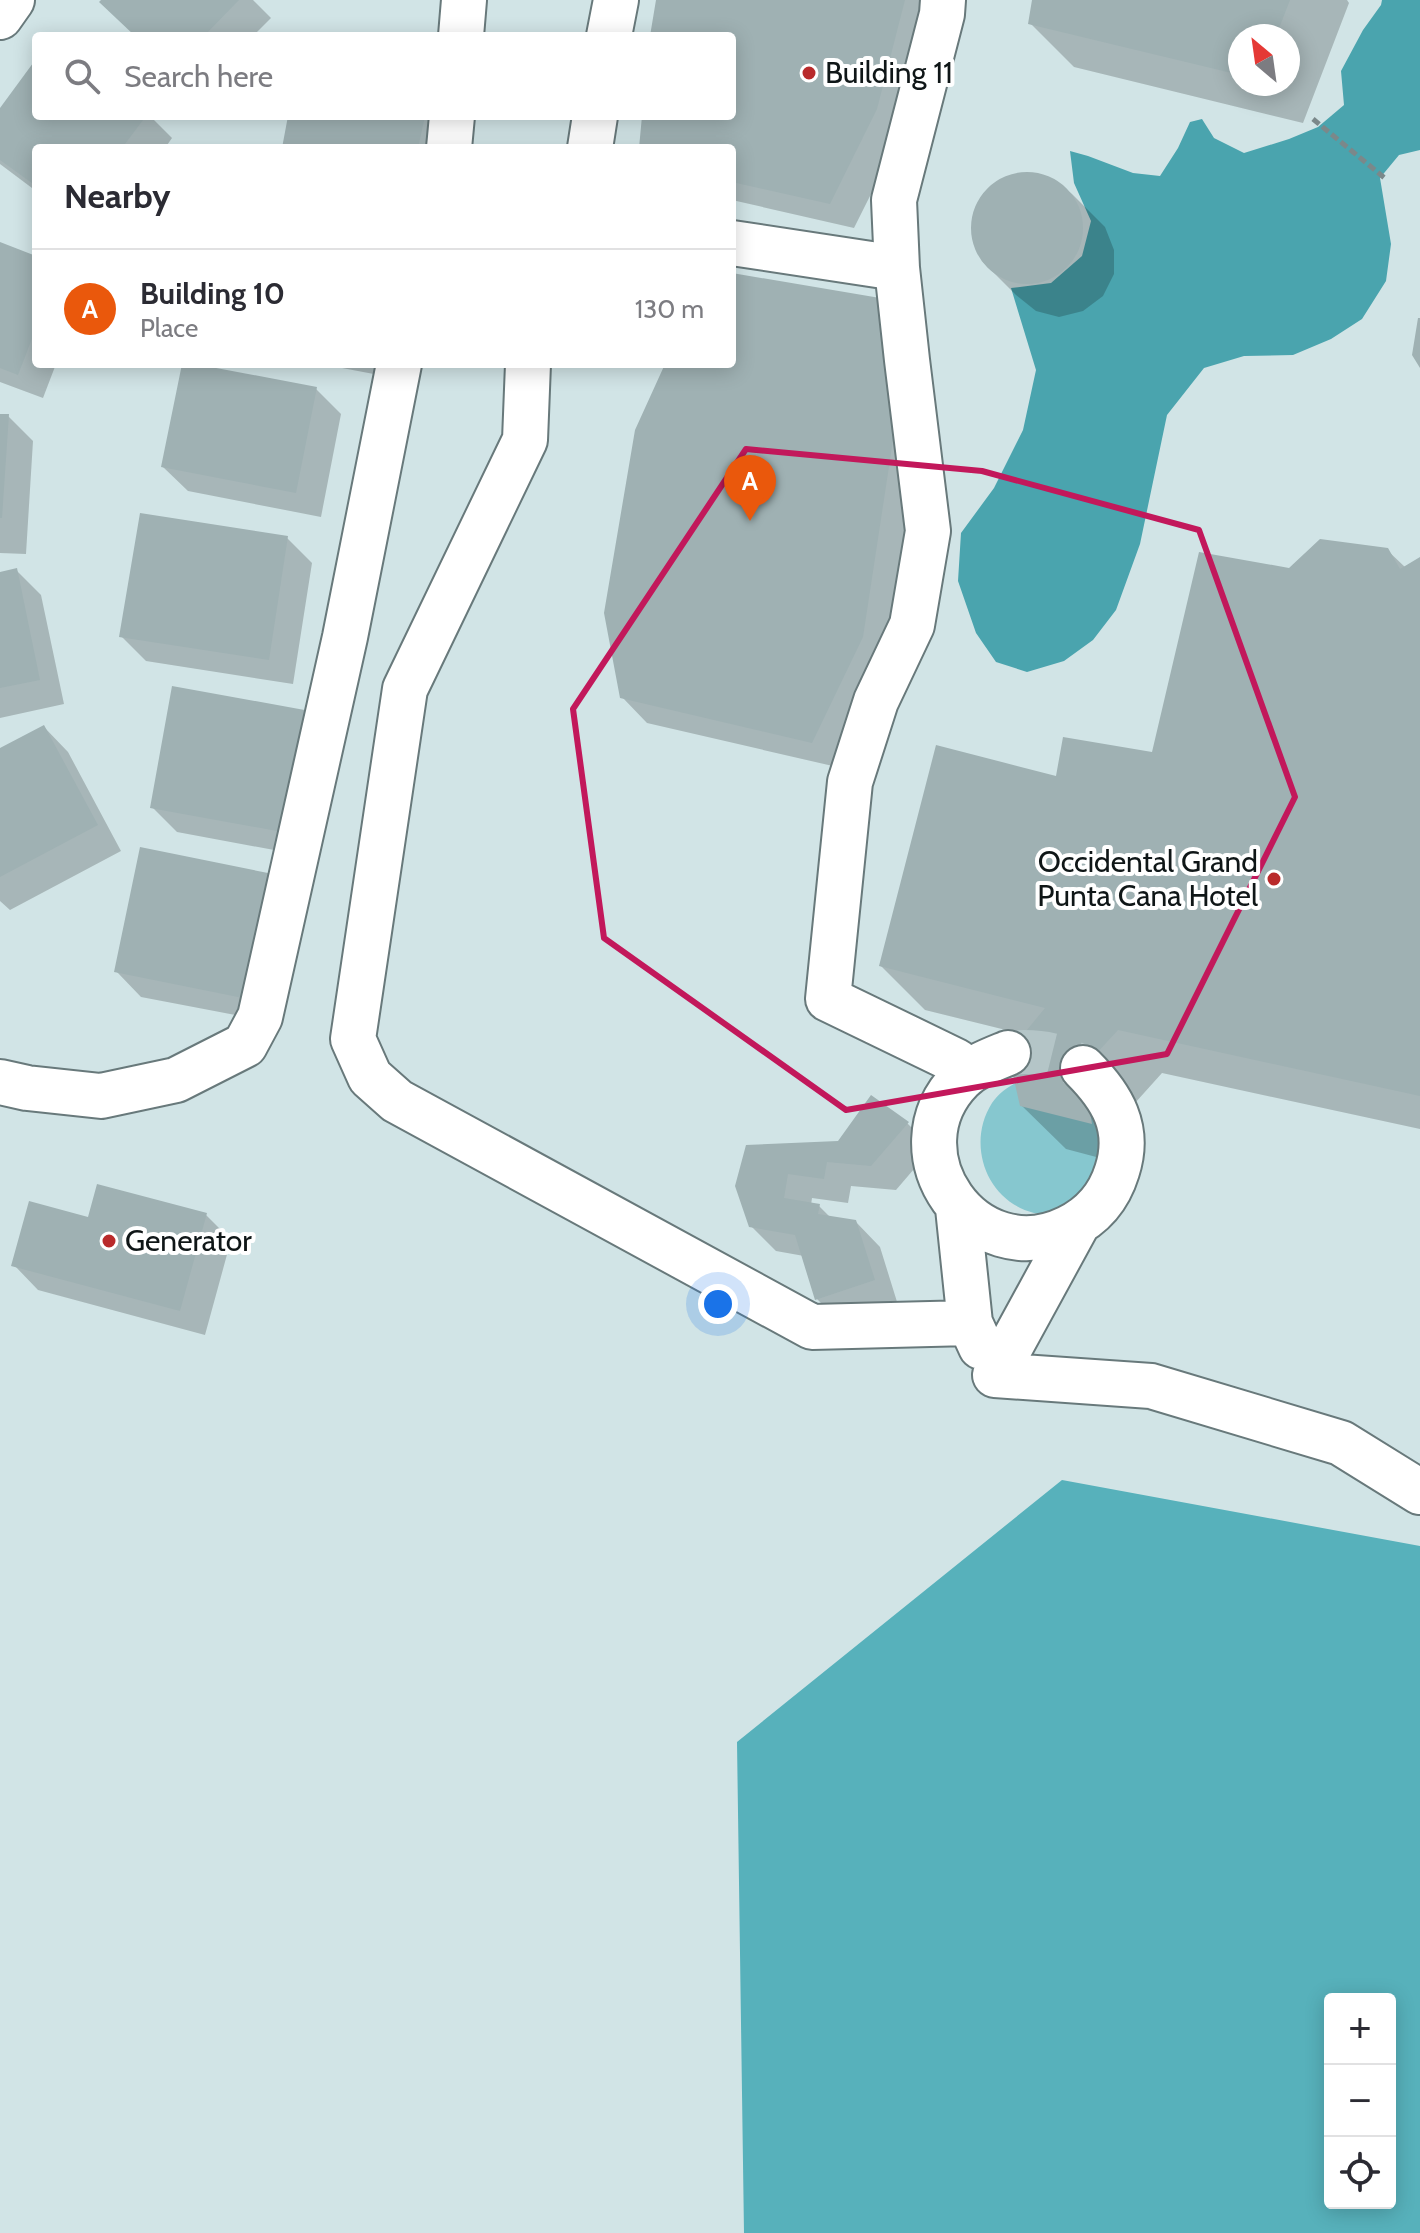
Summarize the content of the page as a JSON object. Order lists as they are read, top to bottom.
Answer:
{
  "places": ["Building 11", "Occidental Grand Punta Cana Hotel", "Generator"],
  "north": "top left",
  "page": {
    "search": "Search here",
    "heading": "Nearby",
    "list": [
      {
        "mark": "A",
        "name": "Building 10",
        "note": "Place",
        "value": "130 m"
      }
    ],
    "pins": "A",
    "map_buttons": ["+", "−"]
  }
}
